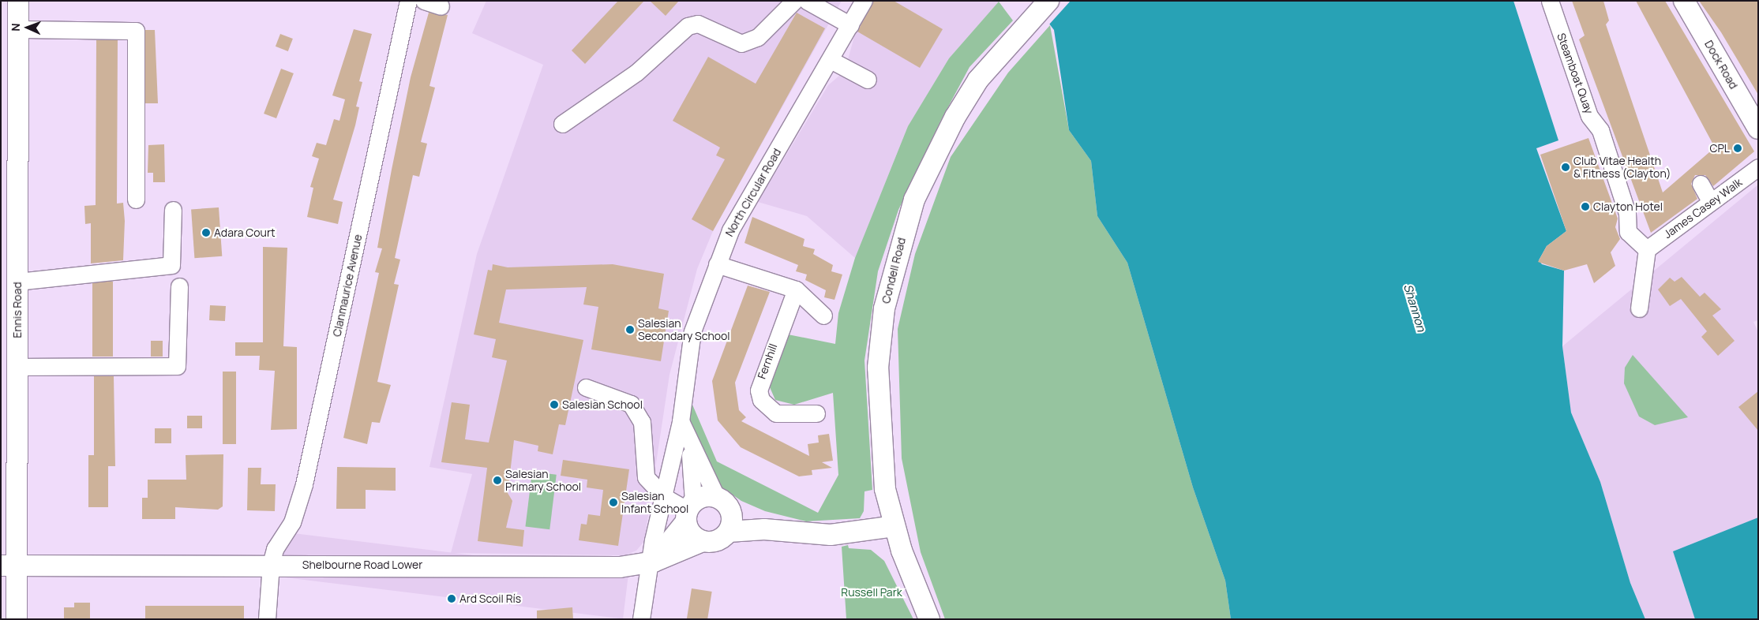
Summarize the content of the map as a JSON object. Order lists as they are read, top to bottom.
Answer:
{
  "streets": {
    "main road": [
      "Dock Road",
      "Condell Road",
      "Ennis Road",
      "Shelbourne Road Lower"
    ],
    "street": [
      "Steamboat Quay",
      "North Circular Road",
      "James Casey Walk",
      "Clanmaurice Avenue",
      "Fernhill"
    ]
  },
  "crossings": [
    ["Steamboat Quay", "James Casey Walk"],
    ["North Circular Road", "Shelbourne Road Lower"],
    ["Clanmaurice Avenue", "Shelbourne Road Lower"],
    ["Ennis Road", "Shelbourne Road Lower"]
  ],
  "water": ["Shannon"],
  "parks": ["Russell Park"],
  "places": [
    "CPL",
    "Club Vitae Health & Fitness (Clayton)",
    "Clayton Hotel",
    "Adara Court",
    "Salesian Secondary School",
    "Salesian School",
    "Salesian Primary School",
    "Salesian Infant School",
    "Ard Scoil Rís"
  ],
  "north": "left"
}
